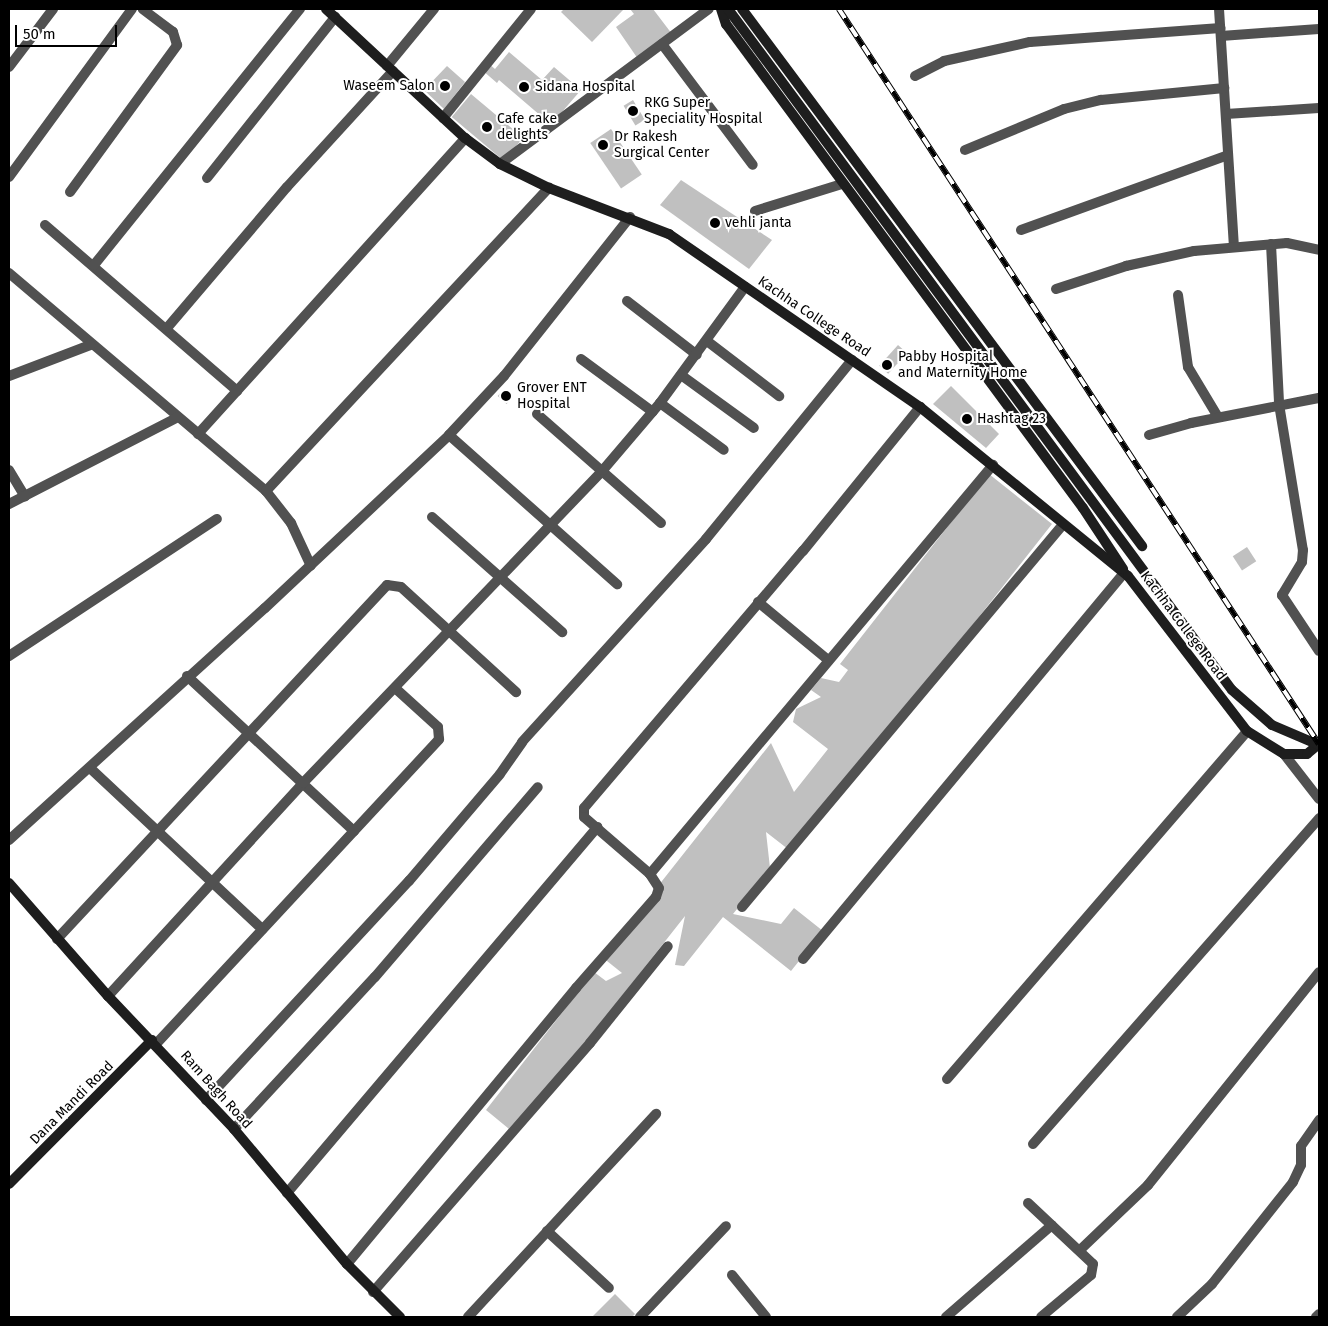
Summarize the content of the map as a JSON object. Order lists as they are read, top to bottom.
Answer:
{
  "streets": {
    "street": ["Kachha College Road", "Ram Bagh Road", "Dana Mandi Road"]
  },
  "crossings": [
    ["Ram Bagh Road", "Dana Mandi Road"]
  ],
  "places": [
    "Waseem Salon",
    "Sidana Hospital",
    "RKG Super Speciality Hospital",
    "Cafe cake delights",
    "Dr Rakesh Surgical Center",
    "vehli janta",
    "Pabby Hospital and Maternity Home",
    "Grover ENT Hospital",
    "Hashtag 23"
  ],
  "scale_bar": "50 m"
}
